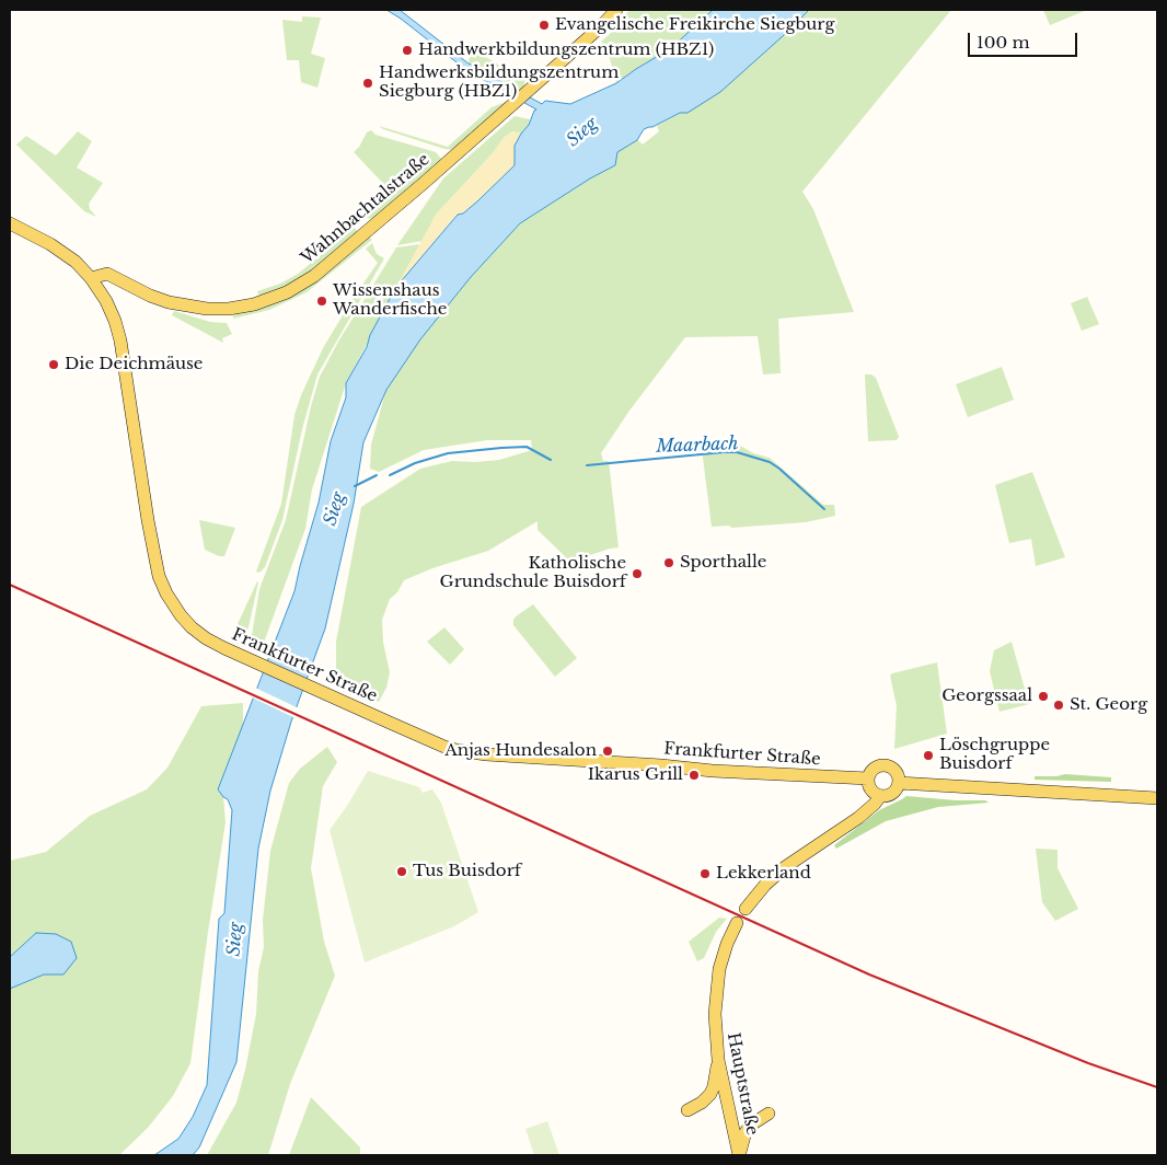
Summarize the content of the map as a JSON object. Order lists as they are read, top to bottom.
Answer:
{
  "streets": {
    "main road": ["Wahnbachtalstraße", "Frankfurter Straße", "Hauptstraße"]
  },
  "crossings": [
    ["Wahnbachtalstraße", "Frankfurter Straße"]
  ],
  "water": ["Sieg", "Maarbach"],
  "places": [
    "Evangelische Freikirche Siegburg",
    "Handwerkbildungszentrum (HBZ1)",
    "Handwerksbildungszentrum Siegburg (HBZ1)",
    "Wissenshaus Wanderfische",
    "Die Deichmäuse",
    "Sporthalle",
    "Katholische Grundschule Buisdorf",
    "Georgssaal",
    "St. Georg",
    "Anjas Hundesalon",
    "Löschgruppe Buisdorf",
    "Ikarus Grill",
    "Tus Buisdorf",
    "Lekkerland"
  ],
  "scale_bar": "100 m"
}
